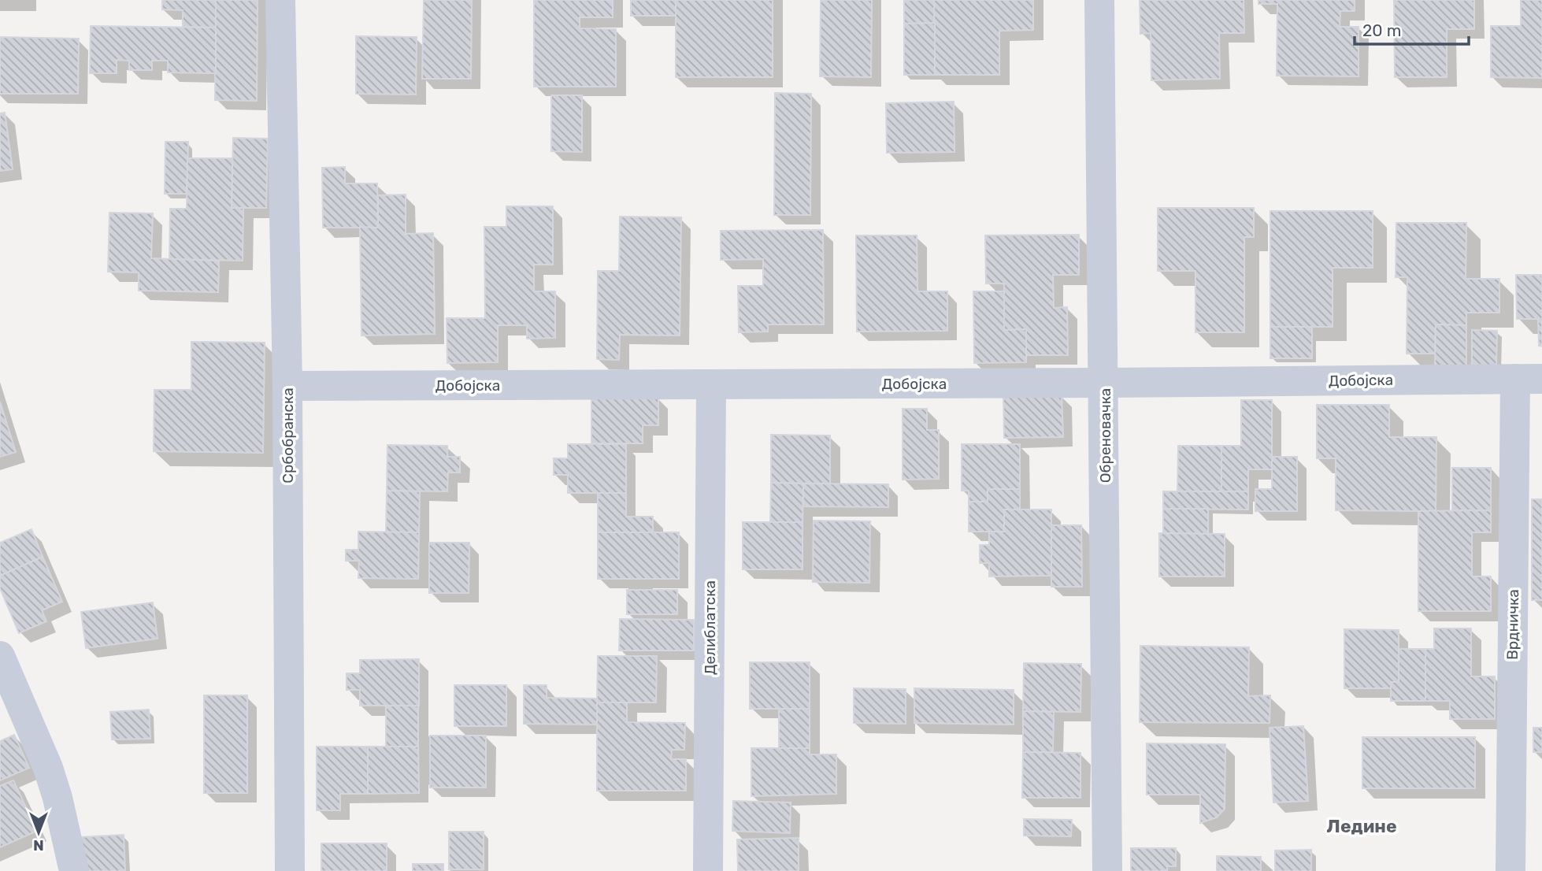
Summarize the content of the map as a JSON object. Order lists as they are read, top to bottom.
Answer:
{
  "streets": {
    "street": [
      "Добојска",
      "Србобранска",
      "Обреновачка",
      "Врдничка",
      "Делиблатска"
    ]
  },
  "crossings": [
    ["Добојска", "Србобранска"],
    ["Добојска", "Обреновачка"],
    ["Добојска", "Врдничка"],
    ["Добојска", "Делиблатска"]
  ],
  "districts": ["Ледине"],
  "scale_bar": "20 m",
  "north": "bottom"
}
